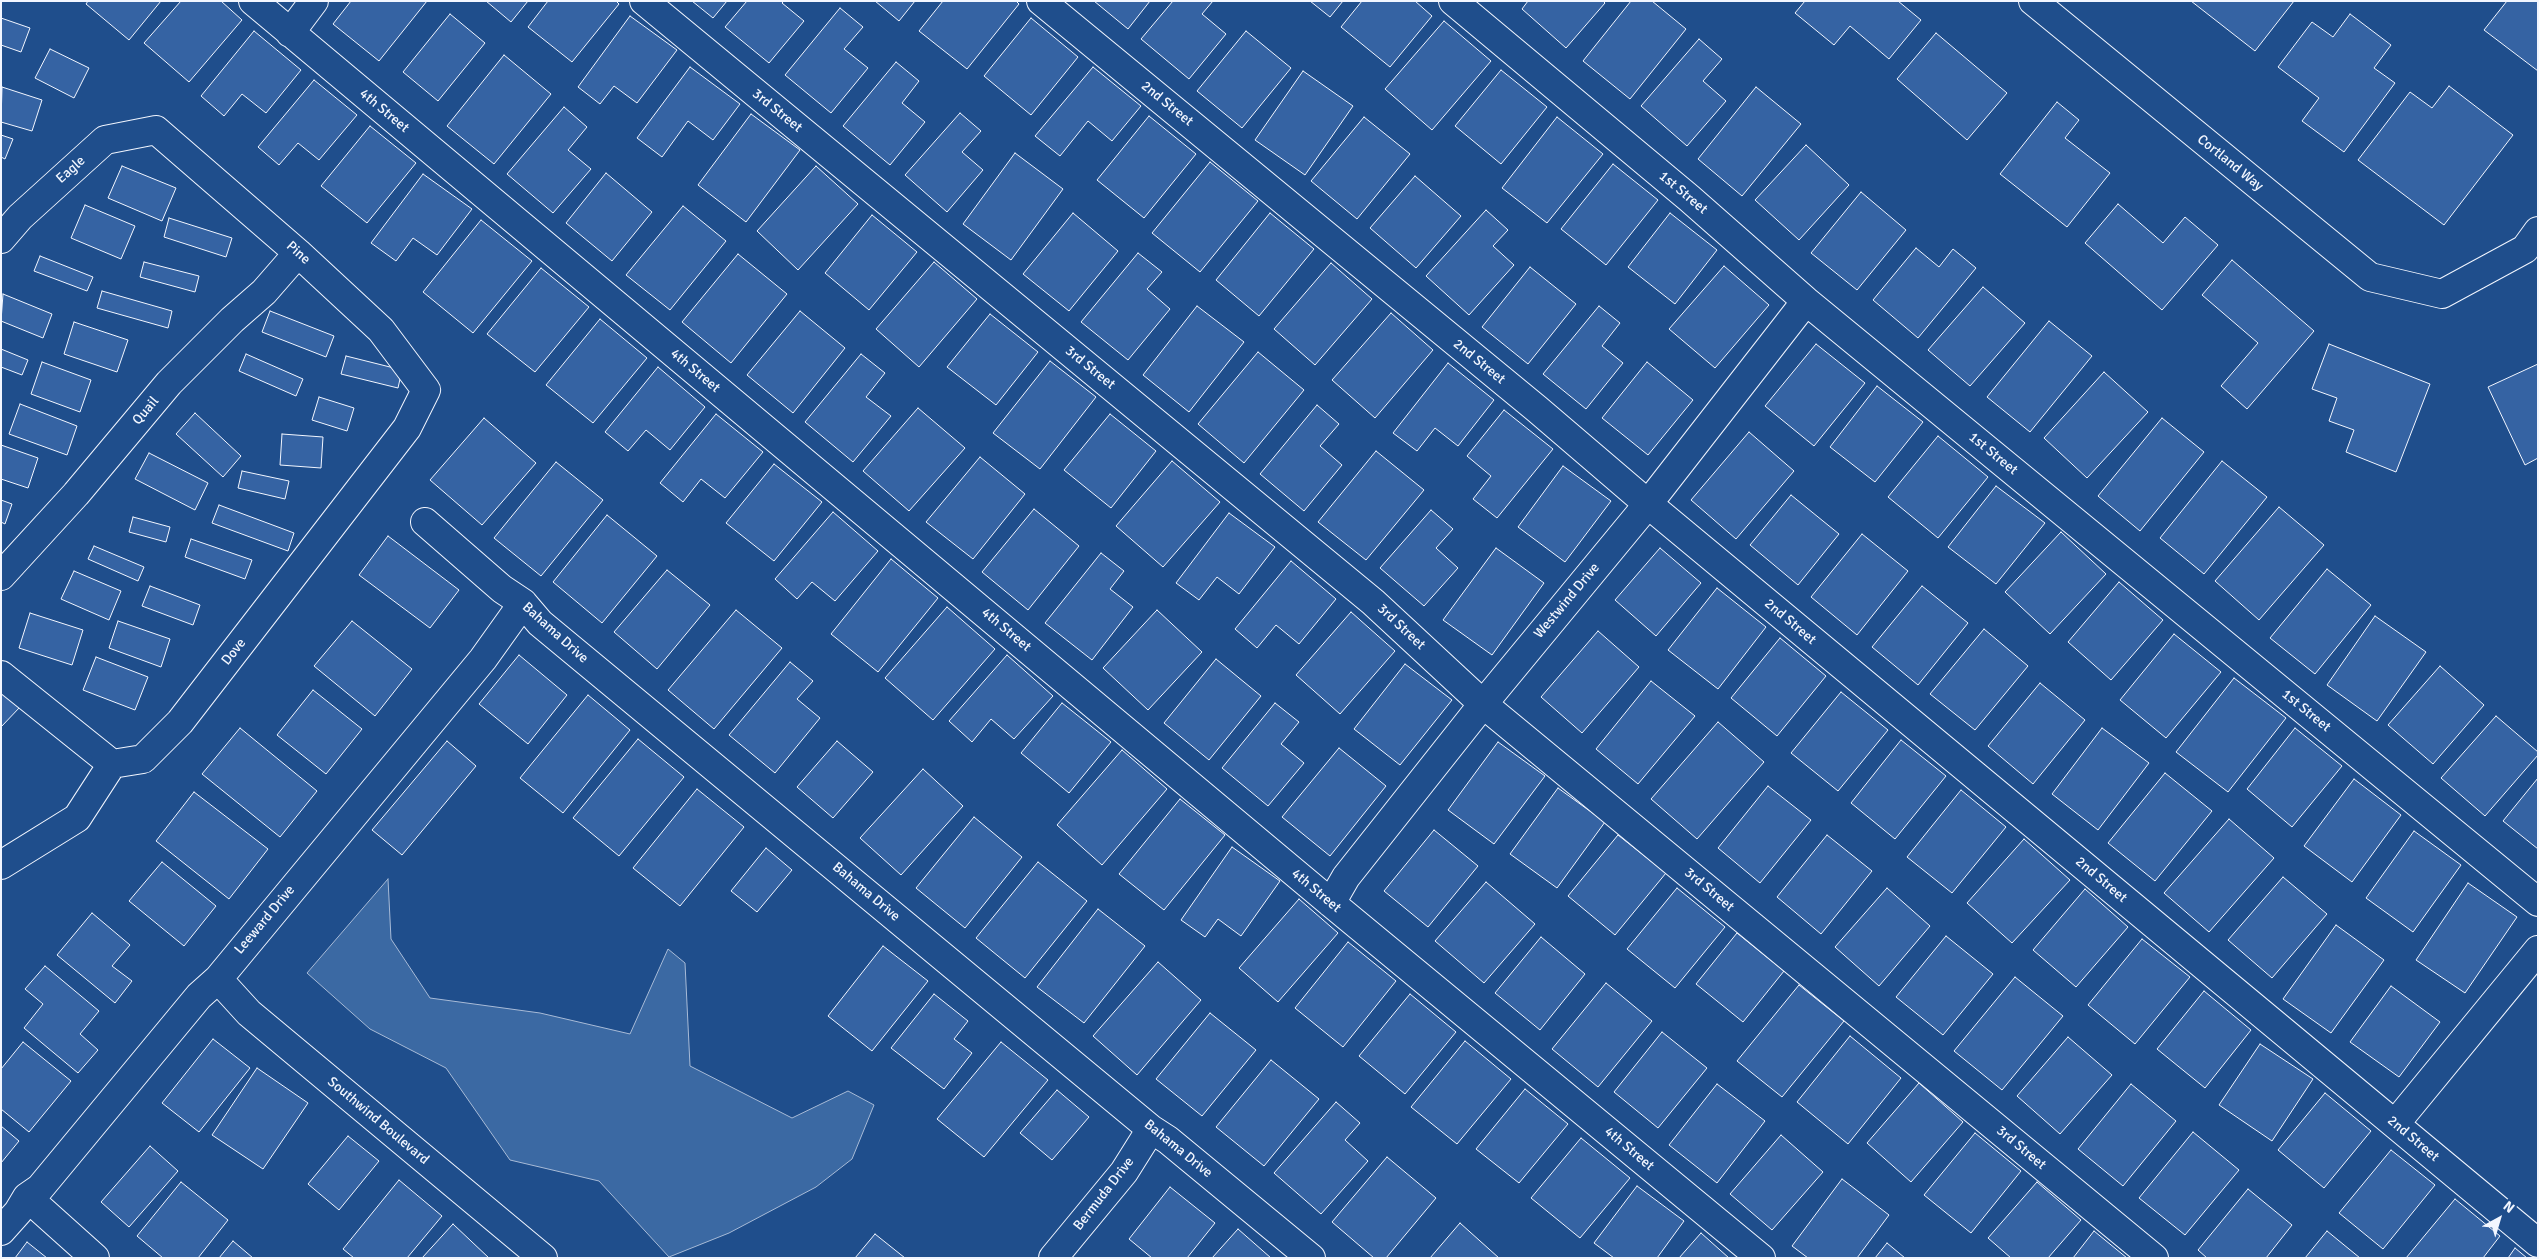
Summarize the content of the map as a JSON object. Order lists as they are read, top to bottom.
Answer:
{
  "streets": {
    "street": [
      "2nd Street",
      "4th Street",
      "3rd Street",
      "Cortland Way",
      "Eagle",
      "1st Street",
      "Pine",
      "Quail",
      "Westwind Drive",
      "Bahama Drive",
      "Dove",
      "Leeward Drive",
      "Southwind Boulevard",
      "Bermuda Drive"
    ]
  },
  "crossings": [
    ["2nd Street", "Westwind Drive"],
    ["4th Street", "Westwind Drive"],
    ["3rd Street", "Westwind Drive"],
    ["Eagle", "Pine"],
    ["1st Street", "Westwind Drive"],
    ["Pine", "Quail"],
    ["Pine", "Dove"],
    ["Bahama Drive", "Leeward Drive"],
    ["Bahama Drive", "Bermuda Drive"],
    ["Leeward Drive", "Southwind Boulevard"]
  ],
  "north": "top right"
}
